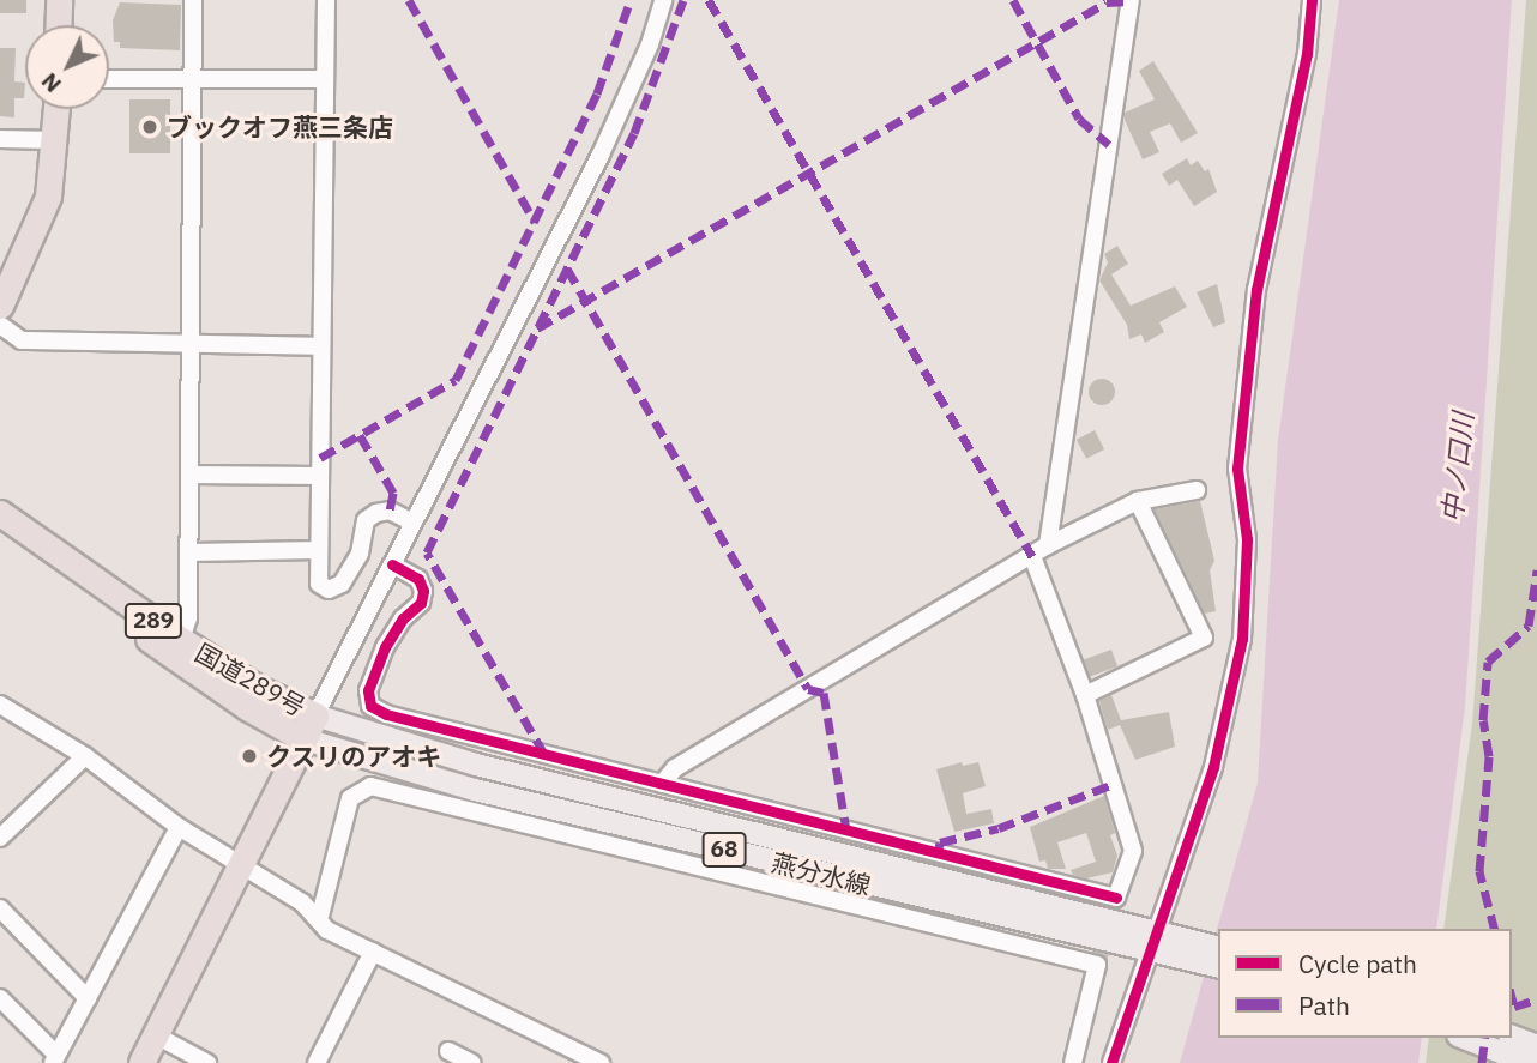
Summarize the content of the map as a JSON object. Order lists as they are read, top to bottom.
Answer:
{
  "streets": {
    "highway": ["289", "国道289号"],
    "main road": ["68", "燕分水線"]
  },
  "crossings": [
    ["国道289号", "燕分水線"],
    ["68", "燕分水線"]
  ],
  "water": ["中ノ口川"],
  "places": ["ブックオフ燕三条店", "クスリのアオキ"],
  "legend": ["Cycle path", "Path"],
  "north": "bottom left"
}
